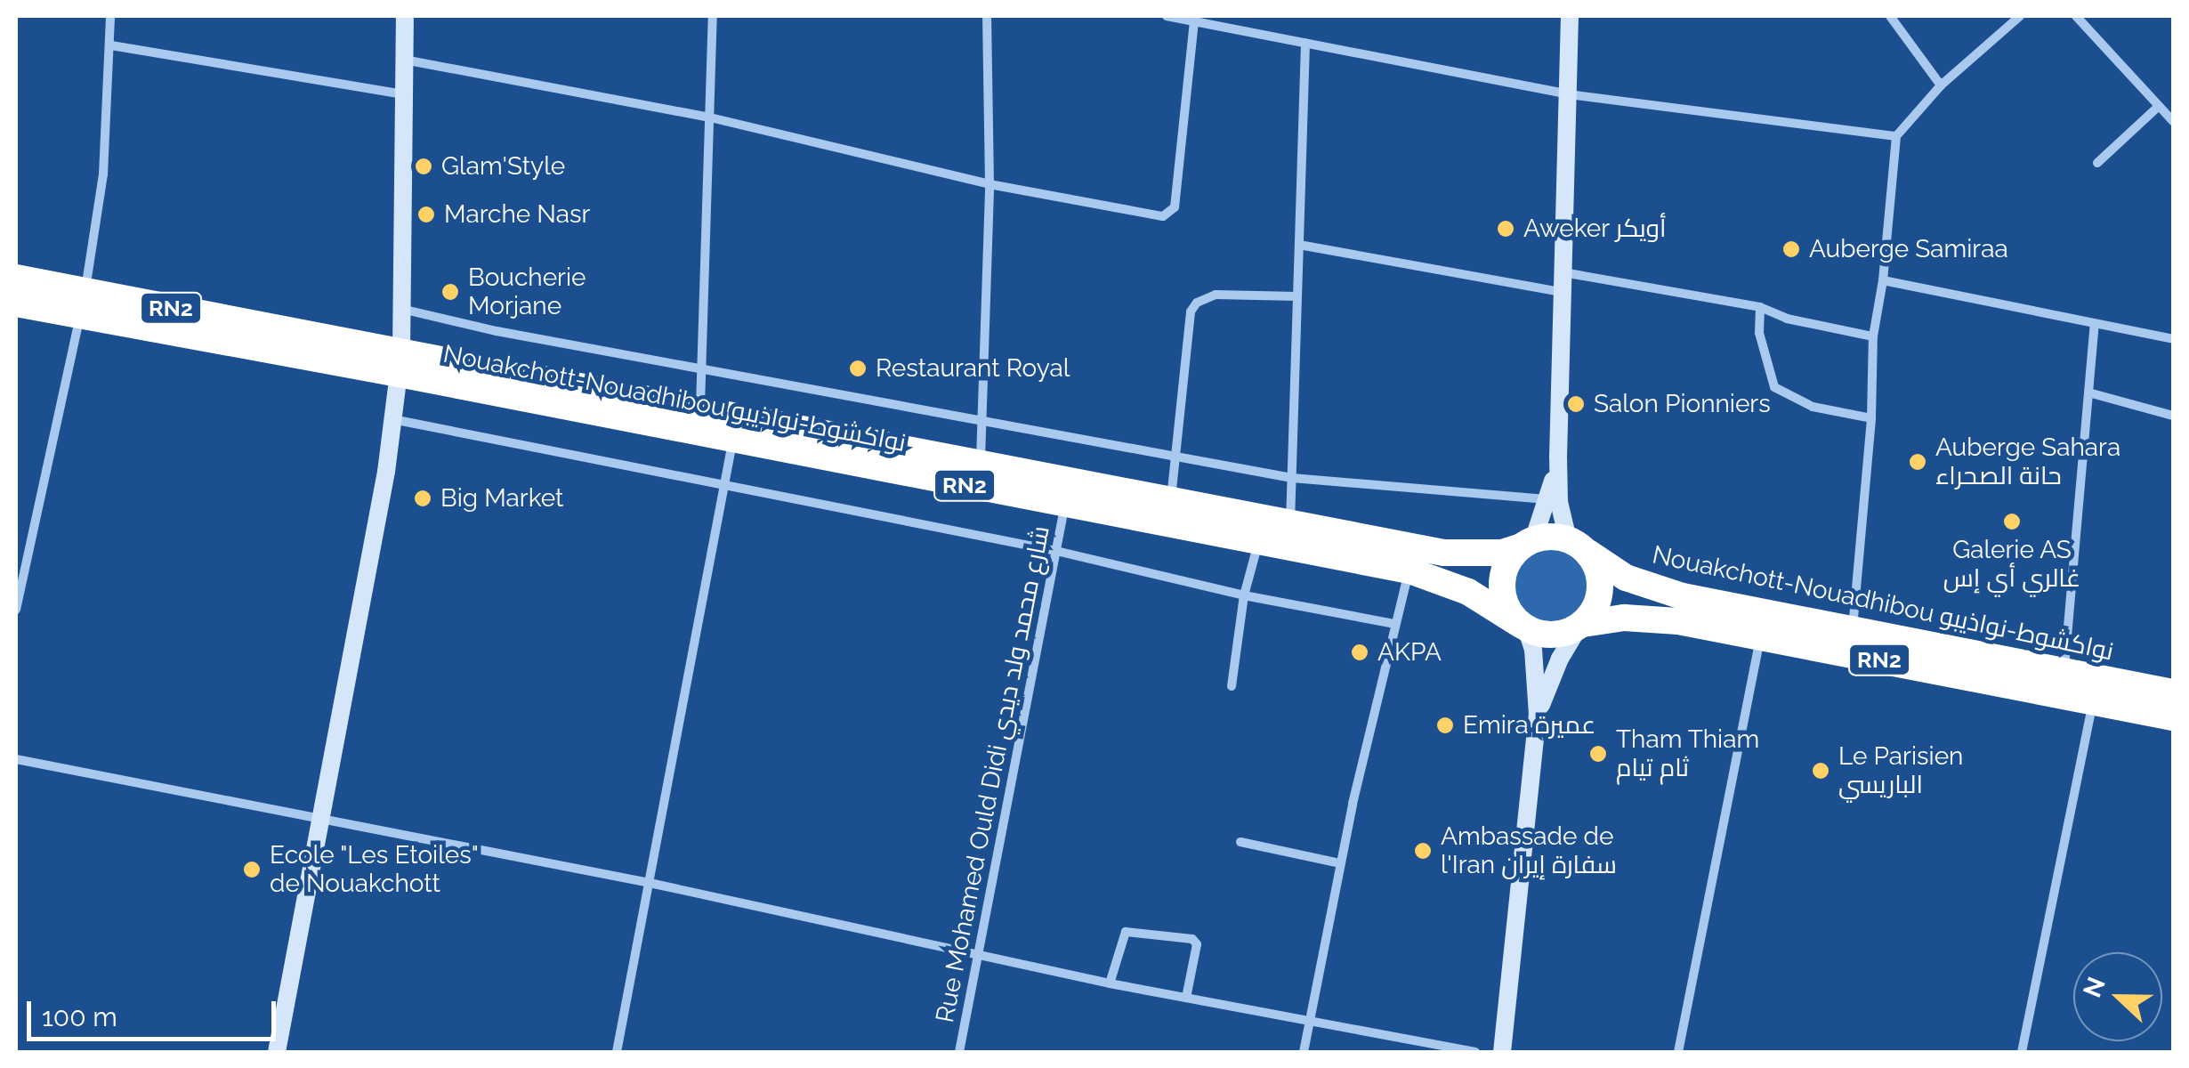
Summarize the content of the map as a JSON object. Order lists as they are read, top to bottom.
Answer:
{
  "streets": {
    "highway": ["RN2", "Nouakchott-Nouadhibou نواكشوط-نواذيبو"],
    "street": ["Rue Mohamed Ould Didi شارع محمد ولد ديدي"]
  },
  "crossings": [
    ["Nouakchott-Nouadhibou نواكشوط-نواذيبو", "Rue Mohamed Ould Didi شارع محمد ولد ديدي"]
  ],
  "places": [
    "Glam'Style",
    "Marche Nasr",
    "Aweker أويكر",
    "Auberge Samiraa",
    "Boucherie Morjane",
    "Restaurant Royal",
    "Salon Pionniers",
    "Auberge Sahara حانة الصحراء",
    "Big Market",
    "Galerie AS غالري أي إس",
    "AKPA",
    "Emira عميرة",
    "Tham Thiam ثام تيام",
    "Le Parisien الباريسي",
    "Ambassade de l'Iran سفارة إيران",
    "Ecole \"Les Etoiles\" de Nouakchott"
  ],
  "scale_bar": "100 m",
  "north": "left"
}
